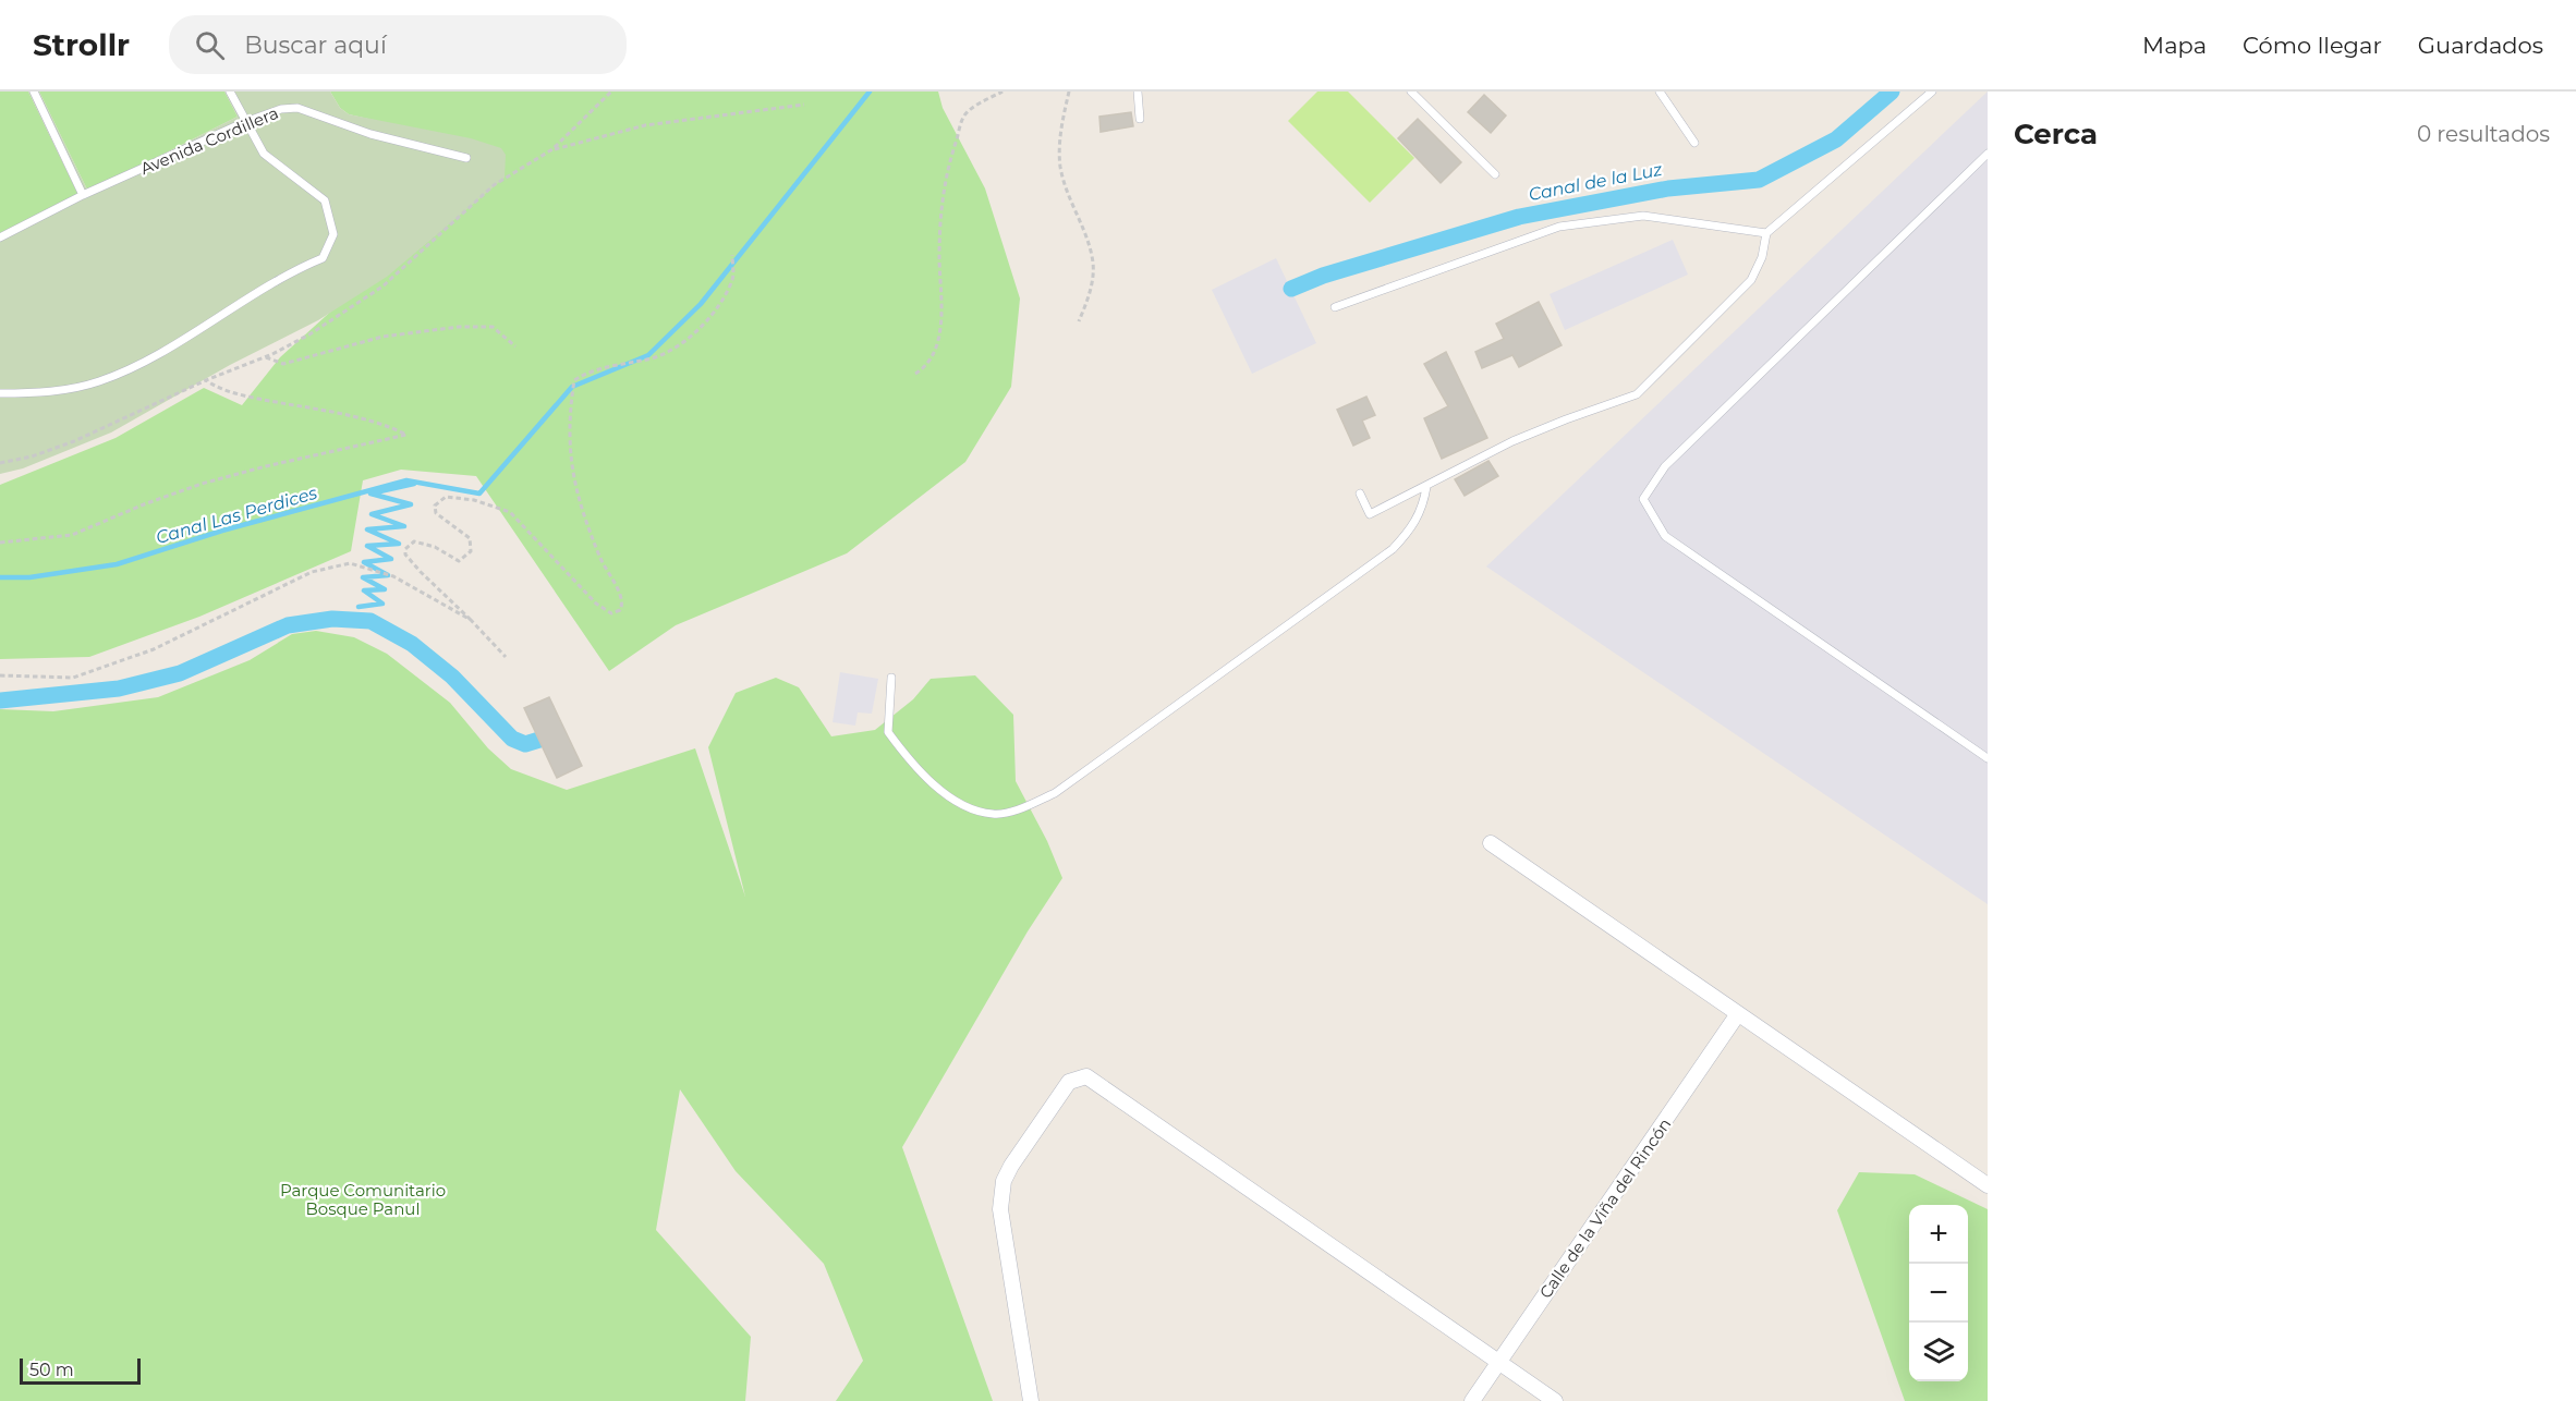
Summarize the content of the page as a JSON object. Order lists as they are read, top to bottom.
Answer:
{
  "streets": {
    "street": ["Calle de la Viña del Rincón"],
    "lane": ["Avenida Cordillera"]
  },
  "water": ["Canal de la Luz", "Canal Las Perdices"],
  "parks": ["Parque Comunitario Bosque Panul"],
  "scale_bar": "50 m",
  "page": {
    "header": "Strollr",
    "search": "Buscar aquí",
    "nav": ["Mapa", "Cómo llegar", "Guardados"],
    "heading": ["Cerca", "0 resultados"],
    "map_buttons": ["+", "−"],
    "scale": "50 m"
  }
}
